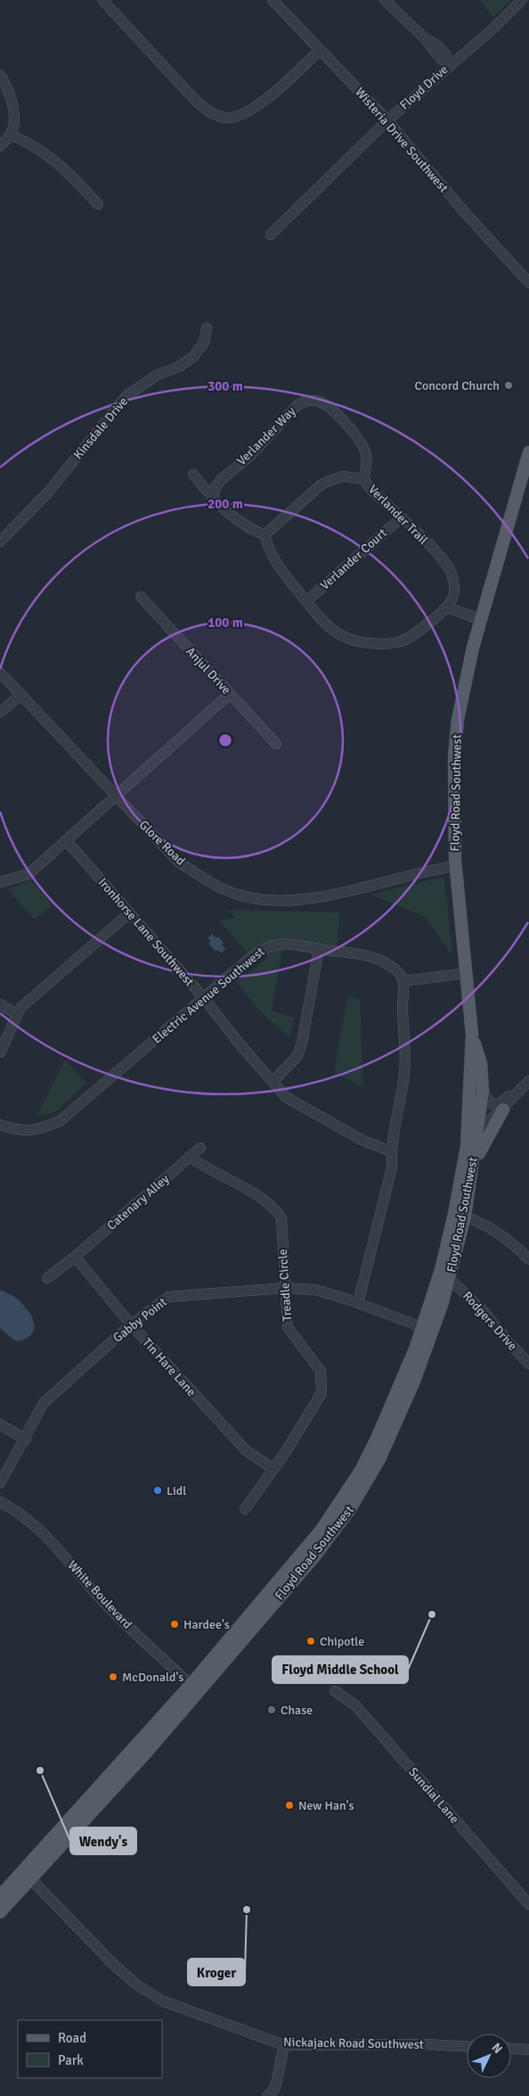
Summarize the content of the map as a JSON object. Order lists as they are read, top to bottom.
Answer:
{
  "streets": {
    "main road": ["Floyd Road Southwest"],
    "street": [
      "Floyd Drive",
      "Wisteria Drive Southwest",
      "Kinsdale Drive",
      "Verlander Way",
      "Verlander Trail",
      "Verlander Court",
      "Anjul Drive",
      "Glore Road",
      "Ironhorse Lane Southwest",
      "Electric Avenue Southwest",
      "Catenary Alley",
      "Treadle Circle",
      "Gabby Point",
      "Rodgers Drive",
      "Tin Hare Lane",
      "White Boulevard",
      "Sundial Lane",
      "Nickajack Road Southwest"
    ]
  },
  "crossings": [
    ["Floyd Drive", "Wisteria Drive Southwest"],
    ["Verlander Way", "Verlander Trail"],
    ["Verlander Trail", "Verlander Court"],
    ["Floyd Road Southwest", "Glore Road"],
    ["Floyd Road Southwest", "Gabby Point"],
    ["Floyd Road Southwest", "Rodgers Drive"],
    ["Floyd Road Southwest", "White Boulevard"],
    ["Floyd Road Southwest", "Nickajack Road Southwest"],
    ["Ironhorse Lane Southwest", "Electric Avenue Southwest"],
    ["Catenary Alley", "Treadle Circle"],
    ["Catenary Alley", "Tin Hare Lane"],
    ["Treadle Circle", "Gabby Point"],
    ["Treadle Circle", "Tin Hare Lane"],
    ["Gabby Point", "Tin Hare Lane"]
  ],
  "places": [
    "Concord Church",
    "Lidl",
    "Floyd Middle School",
    "Hardee's",
    "Chipotle",
    "McDonald's",
    "Chase",
    "Wendy's",
    "New Han's",
    "Kroger"
  ],
  "legend": ["Road", "Park"],
  "north": "top right",
  "rings": ["300 m", "200 m", "100 m"]
}
